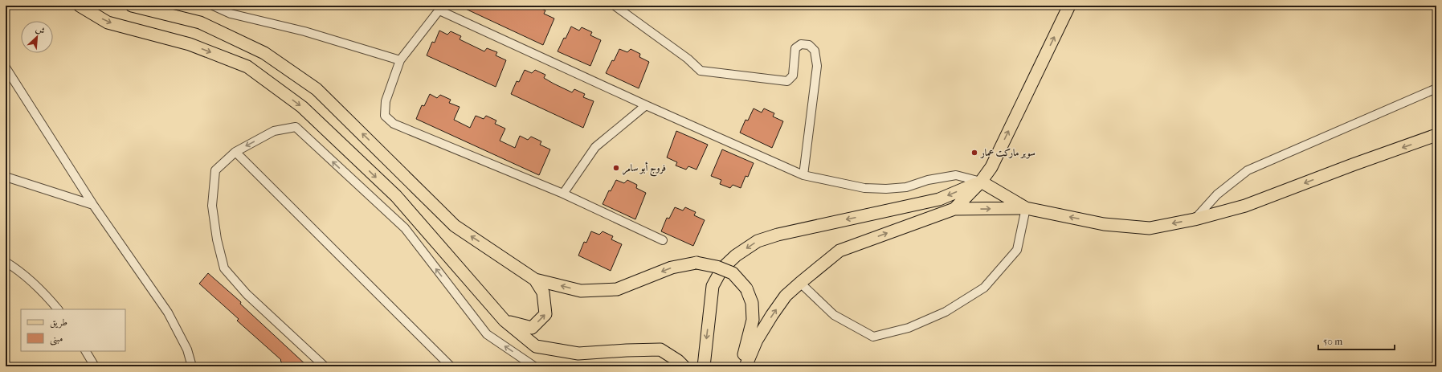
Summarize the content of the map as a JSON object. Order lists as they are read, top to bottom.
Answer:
{
  "places": ["سوبر ماركت عمار", "فروج أبو سامر"],
  "legend": ["طريق", "مبنى"],
  "scale_bar": "50 m",
  "north": "top right"
}
